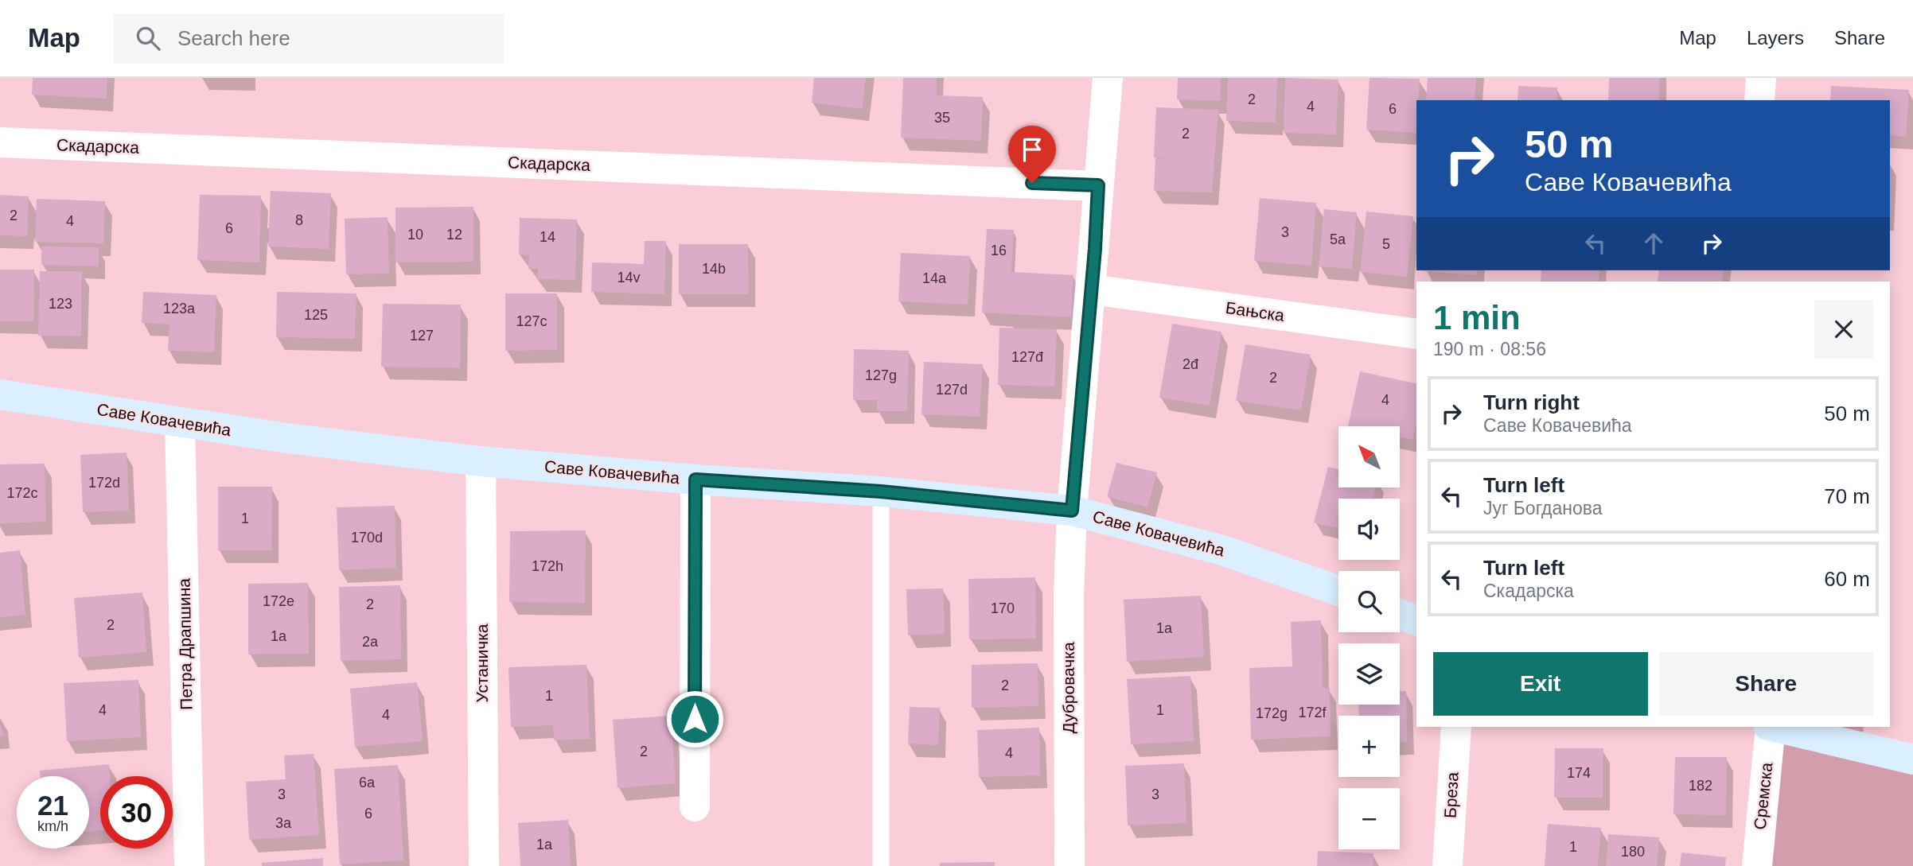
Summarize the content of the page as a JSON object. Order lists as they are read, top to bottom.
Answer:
{
  "streets": {
    "street": [
      "Скадарска",
      "Бањска",
      "Саве Ковачевића",
      "Петра Драпшина",
      "Устаничка",
      "Дубровачка",
      "Бреза",
      "Сремска"
    ]
  },
  "crossings": [
    ["Скадарска", "Дубровачка"],
    ["Бањска", "Дубровачка"],
    ["Саве Ковачевића", "Петра Драпшина"],
    ["Саве Ковачевића", "Устаничка"],
    ["Саве Ковачевића", "Дубровачка"]
  ],
  "house_numbers": [
    "2",
    "4",
    "6",
    "35",
    "2",
    "2",
    "8",
    "4",
    "6",
    "3",
    "10",
    "12",
    "14",
    "5a",
    "5",
    "16",
    "14b",
    "14v",
    "14a",
    "123",
    "123a",
    "125",
    "127c",
    "127",
    "127đ",
    "2đ",
    "127g",
    "2",
    "127d",
    "4",
    "172d",
    "172c",
    "1",
    "170d",
    "172h",
    "172e",
    "2",
    "170",
    "2",
    "1a",
    "1a",
    "2a",
    "2",
    "1",
    "4",
    "1",
    "172f",
    "172g",
    "4",
    "2",
    "4",
    "174",
    "6a",
    "182",
    "3",
    "3",
    "6",
    "3a",
    "1a",
    "1",
    "180"
  ],
  "north": "top left",
  "page": {
    "header": "Map",
    "search": "Search here",
    "nav": ["Map", "Layers", "Share"],
    "turn": ["50 m", "Саве Ковачевића"],
    "heading": ["1 min", "190 m · 08:56"],
    "list": [
      {
        "name": "Turn right",
        "note": "Саве Ковачевића",
        "value": "50 m"
      },
      {
        "name": "Turn left",
        "note": "Југ Богданова",
        "value": "70 m"
      },
      {
        "name": "Turn left",
        "note": "Скадарска",
        "value": "60 m"
      }
    ],
    "map_buttons": ["+", "−"],
    "buttons": ["Exit", "Share"],
    "speed": "21 km/h",
    "limit": "30"
  }
}
